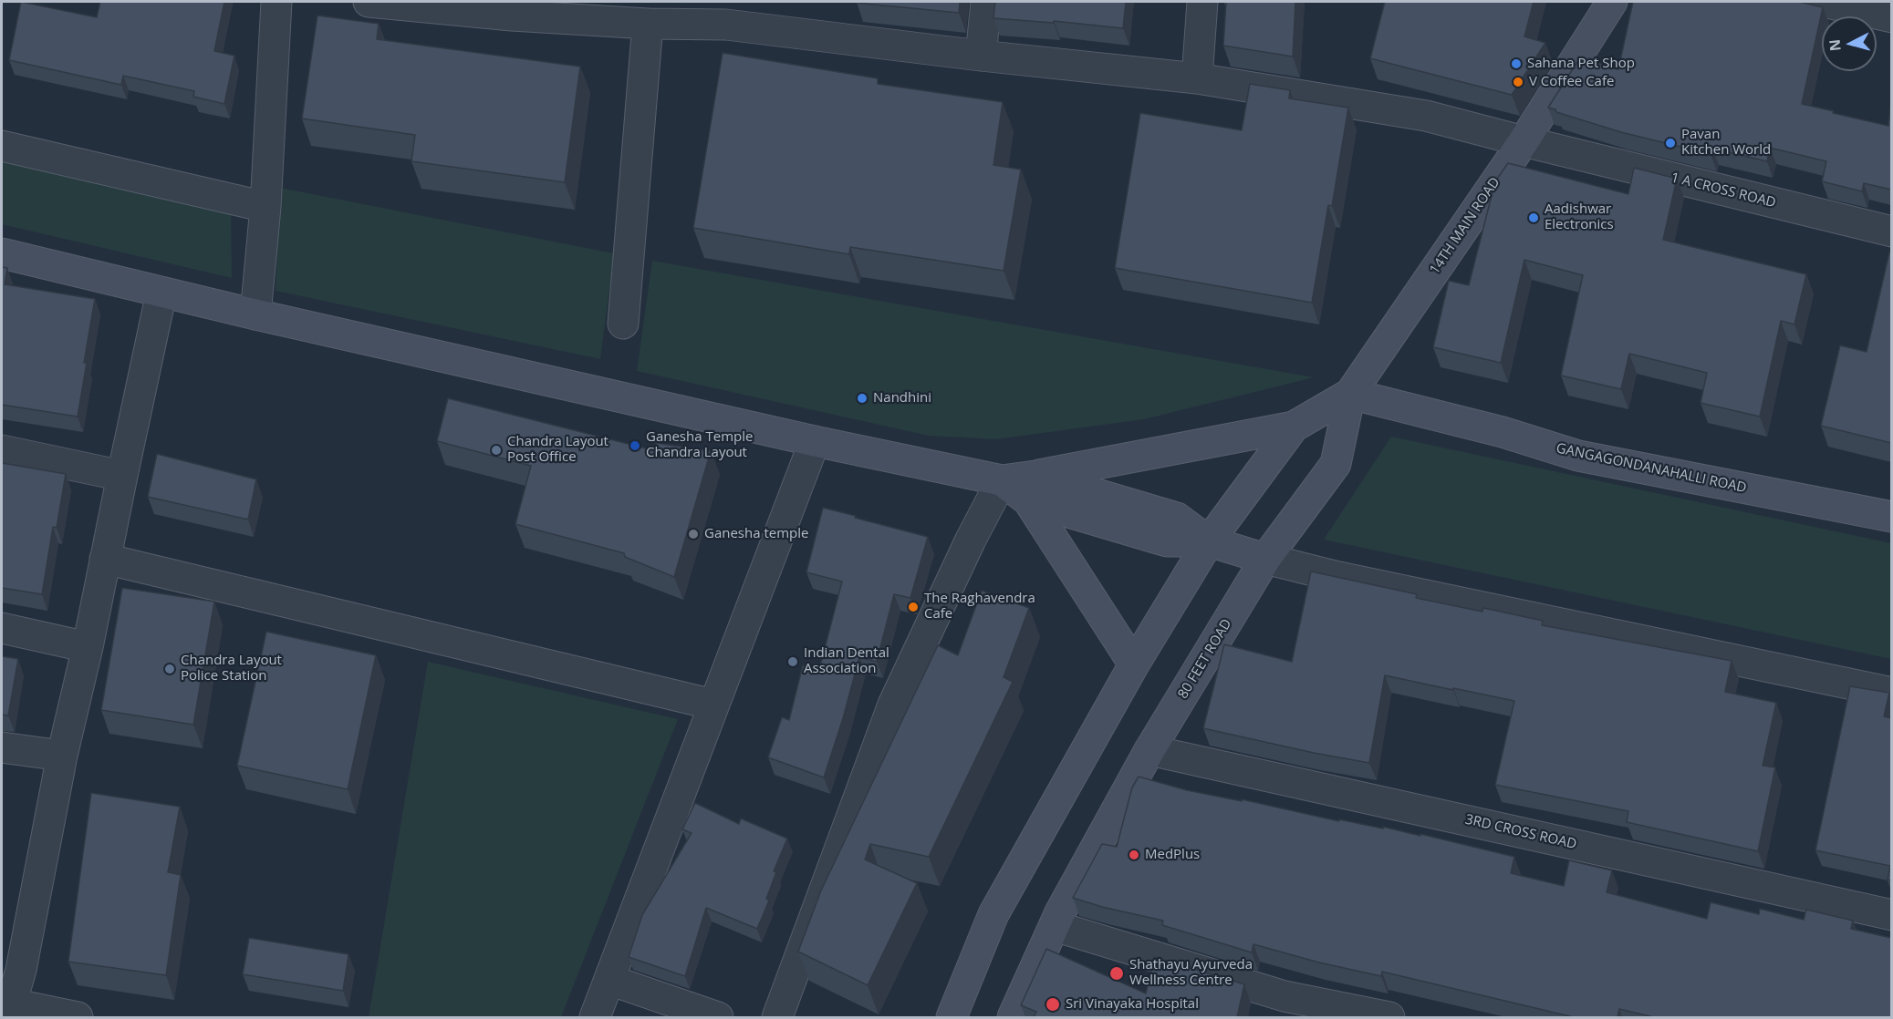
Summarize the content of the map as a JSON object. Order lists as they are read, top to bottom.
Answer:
{
  "streets": {
    "main road": ["14TH MAIN ROAD", "GANGAGONDANAHALLI ROAD", "80 FEET ROAD"],
    "street": ["1 A CROSS ROAD", "3RD CROSS ROAD"]
  },
  "crossings": [
    ["1 A CROSS ROAD", "14TH MAIN ROAD"],
    ["14TH MAIN ROAD", "GANGAGONDANAHALLI ROAD"],
    ["14TH MAIN ROAD", "80 FEET ROAD"],
    ["GANGAGONDANAHALLI ROAD", "80 FEET ROAD"],
    ["80 FEET ROAD", "3RD CROSS ROAD"]
  ],
  "places": [
    "Sahana Pet Shop",
    "V Coffee Cafe",
    "Pavan Kitchen World",
    "Aadishwar Electronics",
    "Nandhini",
    "Ganesha Temple Chandra Layout",
    "Chandra Layout Post Office",
    "Ganesha temple",
    "The Raghavendra Cafe",
    "Indian Dental Association",
    "Chandra Layout Police Station",
    "MedPlus",
    "Shathayu Ayurveda Wellness Centre",
    "Sri Vinayaka Hospital"
  ],
  "north": "left"
}
